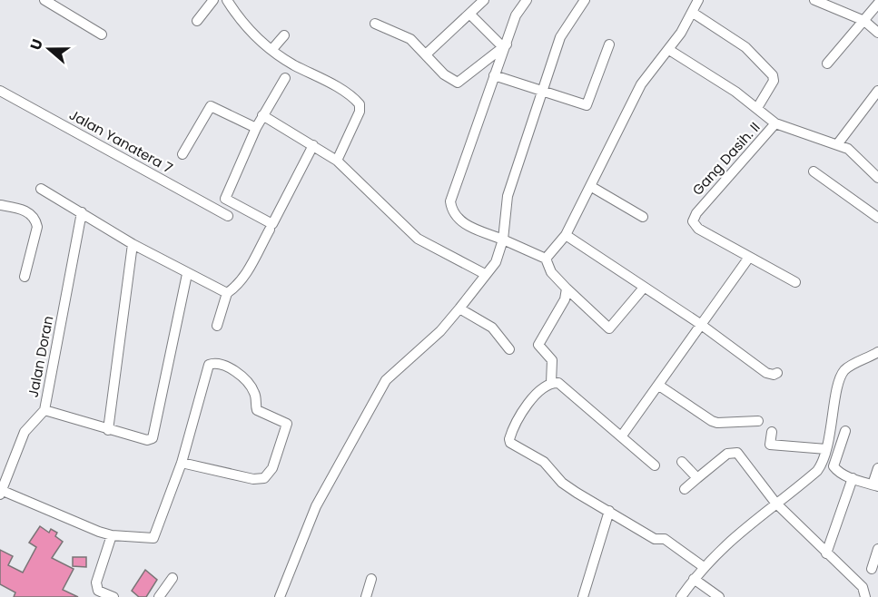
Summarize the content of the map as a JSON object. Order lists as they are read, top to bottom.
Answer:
{
  "streets": {
    "street": ["Jalan Yanatera 7", "Gang Dasih. II", "Jalan Doran"]
  },
  "north": "left"
}
